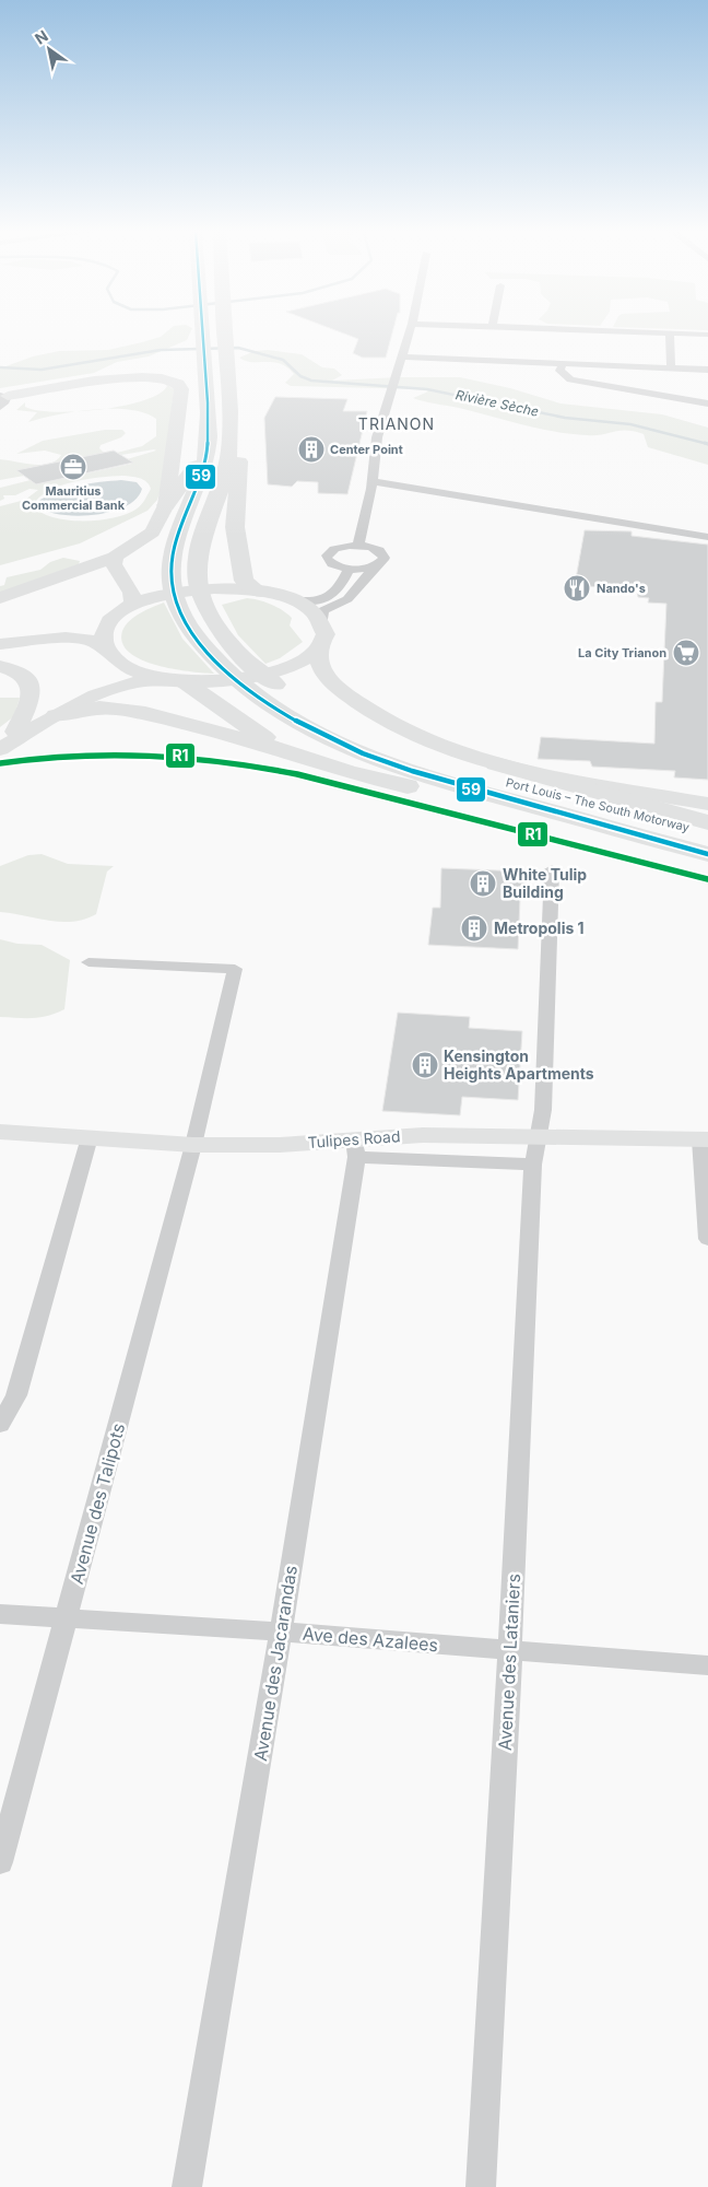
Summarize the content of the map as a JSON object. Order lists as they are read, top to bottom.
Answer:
{
  "streets": {
    "highway": ["Port Louis – The South Motorway"],
    "main road": ["Tulipes Road"],
    "street": [
      "Avenue des Talipots",
      "Ave des Azalees",
      "Avenue des Lataniers",
      "Avenue des Jacarandas"
    ]
  },
  "crossings": [
    ["Tulipes Road", "Avenue des Talipots"],
    ["Tulipes Road", "Avenue des Lataniers"],
    ["Tulipes Road", "Avenue des Jacarandas"],
    ["Avenue des Talipots", "Ave des Azalees"],
    ["Ave des Azalees", "Avenue des Lataniers"],
    ["Ave des Azalees", "Avenue des Jacarandas"]
  ],
  "districts": ["TRIANON"],
  "water": ["Rivière Sèche"],
  "places": {
    "building": [
      "Center Point",
      "White Tulip Building",
      "Metropolis 1",
      "Kensington Heights Apartments"
    ],
    "office": ["Mauritius Commercial Bank"],
    "restaurant": ["Nando's"],
    "supermarket": ["La City Trianon"]
  },
  "lines": ["transit line 59", "transit line R1"],
  "north": "top left"
}
